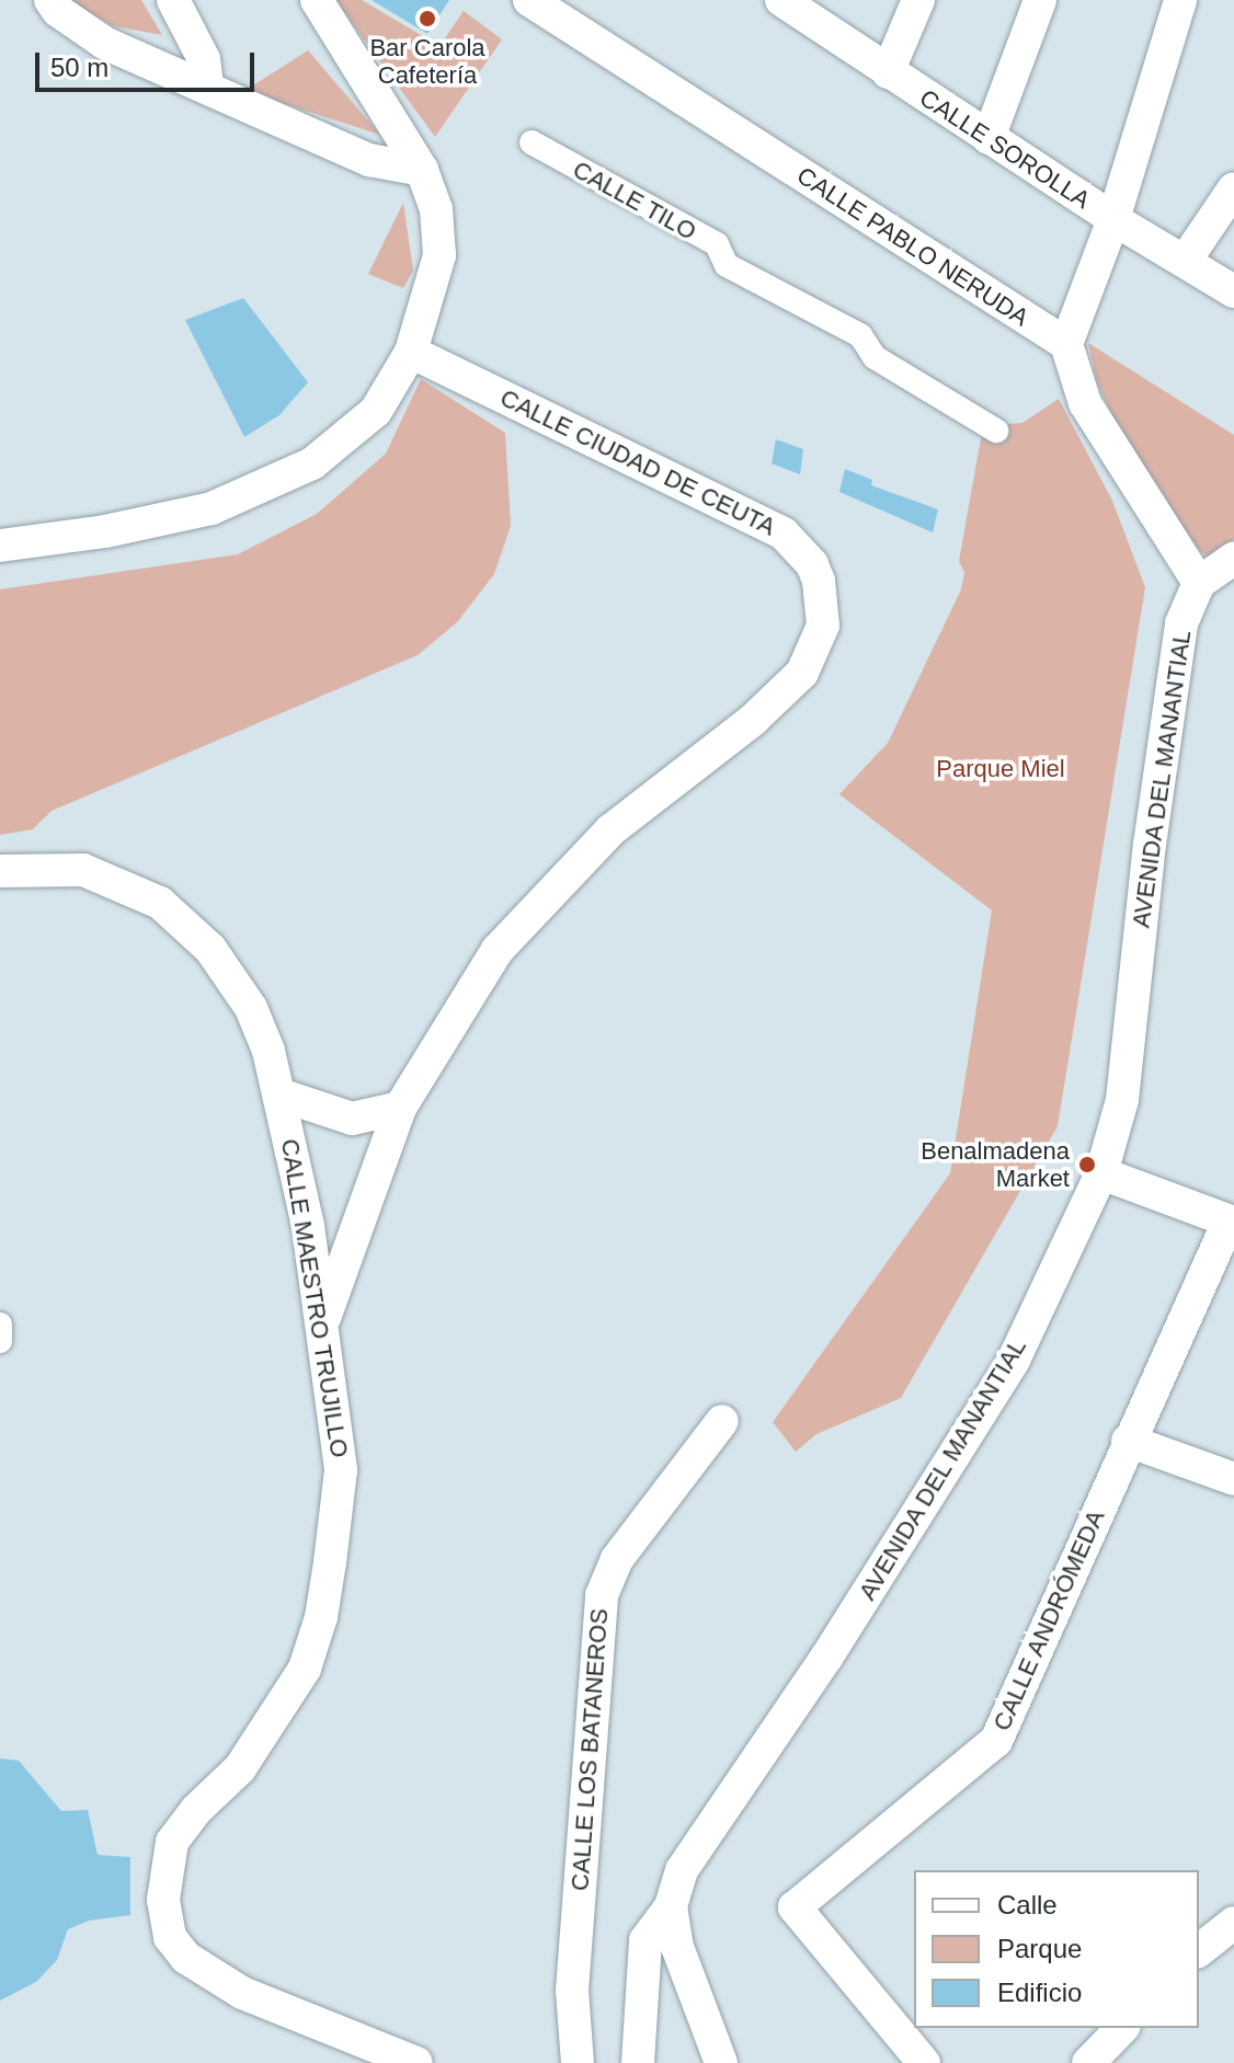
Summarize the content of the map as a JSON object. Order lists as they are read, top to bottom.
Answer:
{
  "streets": {
    "street": [
      "CALLE SOROLLA",
      "CALLE TILO",
      "CALLE PABLO NERUDA",
      "CALLE CIUDAD DE CEUTA",
      "AVENIDA DEL MANANTIAL",
      "CALLE MAESTRO TRUJILLO",
      "CALLE ANDRÓMEDA",
      "CALLE LOS BATANEROS"
    ]
  },
  "crossings": [
    ["CALLE CIUDAD DE CEUTA", "CALLE MAESTRO TRUJILLO"]
  ],
  "parks": ["Parque Miel"],
  "places": ["Bar Carola Cafetería", "Benalmadena Market"],
  "legend": ["Calle", "Parque", "Edificio"],
  "scale_bar": "50 m"
}
